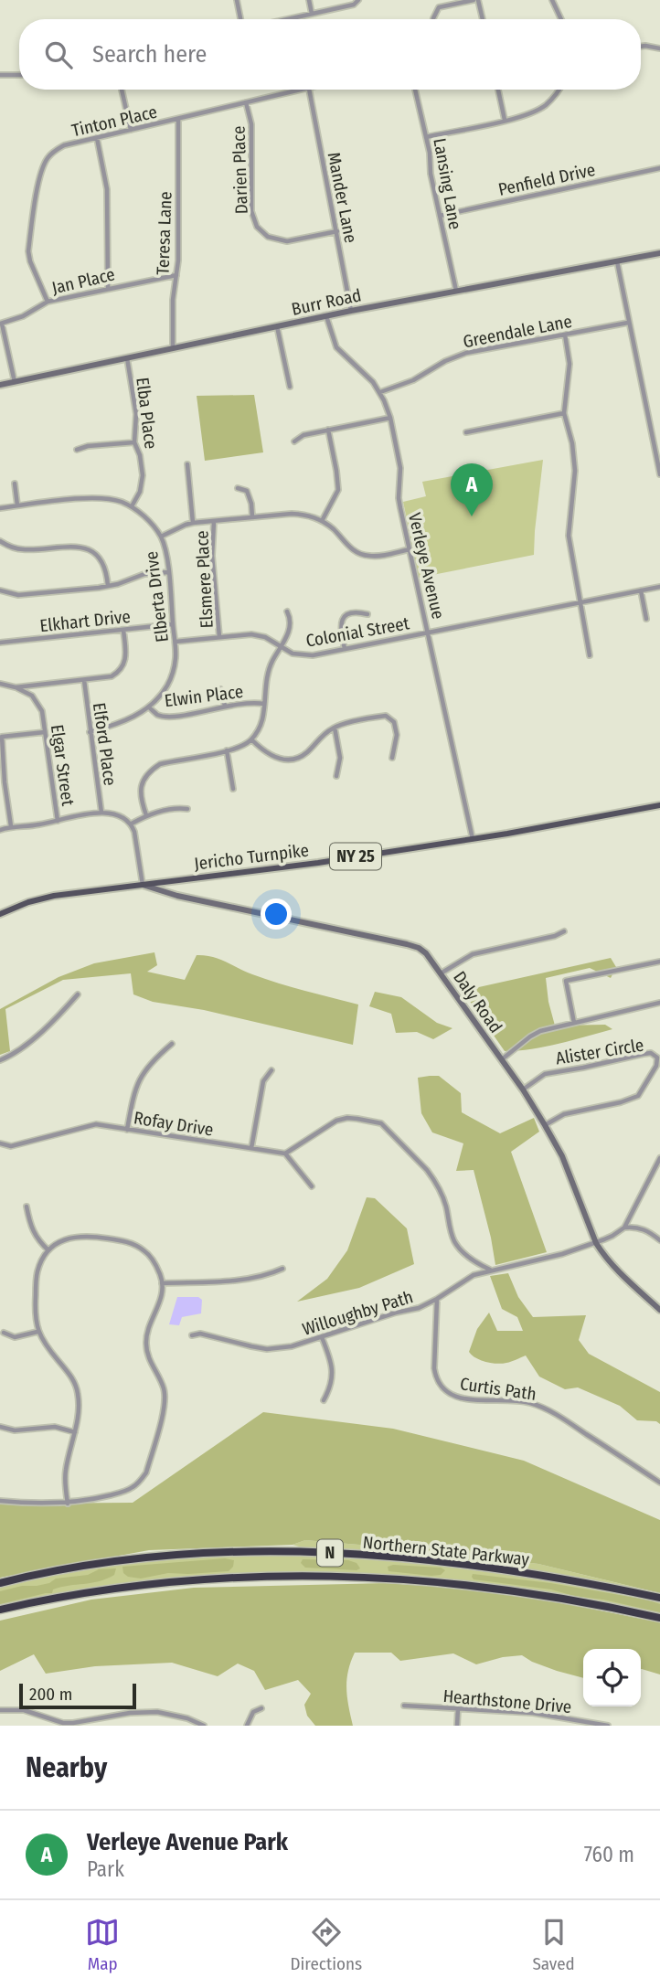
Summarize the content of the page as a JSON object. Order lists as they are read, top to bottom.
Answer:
{
  "streets": {
    "highway": ["Northern State Parkway", "N"],
    "main road": ["Jericho Turnpike", "NY 25"],
    "street": [
      "Tinton Place",
      "Darien Place",
      "Penfield Drive",
      "Lansing Lane",
      "Mander Lane",
      "Teresa Lane",
      "Jan Place",
      "Burr Road",
      "Greendale Lane",
      "Elba Place",
      "Verleye Avenue",
      "Elsmere Place",
      "Elberta Drive",
      "Elkhart Drive",
      "Colonial Street",
      "Elwin Place",
      "Elford Place",
      "Elgar Street",
      "Daly Road",
      "Alister Circle",
      "Rofay Drive",
      "Willoughby Path",
      "Curtis Path",
      "Hearthstone Drive"
    ]
  },
  "crossings": [
    ["Tinton Place", "Darien Place"],
    ["Tinton Place", "Teresa Lane"],
    ["Tinton Place", "Jan Place"],
    ["Darien Place", "Mander Lane"],
    ["Penfield Drive", "Lansing Lane"],
    ["Lansing Lane", "Burr Road"],
    ["Mander Lane", "Burr Road"],
    ["Teresa Lane", "Jan Place"],
    ["Teresa Lane", "Burr Road"],
    ["Burr Road", "Elba Place"],
    ["Burr Road", "Verleye Avenue"],
    ["Greendale Lane", "Verleye Avenue"],
    ["Elba Place", "Elberta Drive"],
    ["Verleye Avenue", "Colonial Street"],
    ["Verleye Avenue", "Jericho Turnpike"],
    ["Elsmere Place", "Colonial Street"],
    ["Elberta Drive", "Elkhart Drive"],
    ["Elberta Drive", "Colonial Street"],
    ["Elberta Drive", "Elwin Place"],
    ["Jericho Turnpike", "Daly Road"],
    ["Daly Road", "Alister Circle"],
    ["Daly Road", "Willoughby Path"],
    ["Willoughby Path", "Curtis Path"]
  ],
  "scale_bar": "200 m",
  "page": {
    "search": "Search here",
    "pins": "A",
    "scale": "200 m",
    "heading": "Nearby",
    "list": [
      {
        "mark": "A",
        "name": "Verleye Avenue Park",
        "note": "Park",
        "value": "760 m"
      }
    ],
    "nav": ["Map", "Directions", "Saved"]
  }
}
